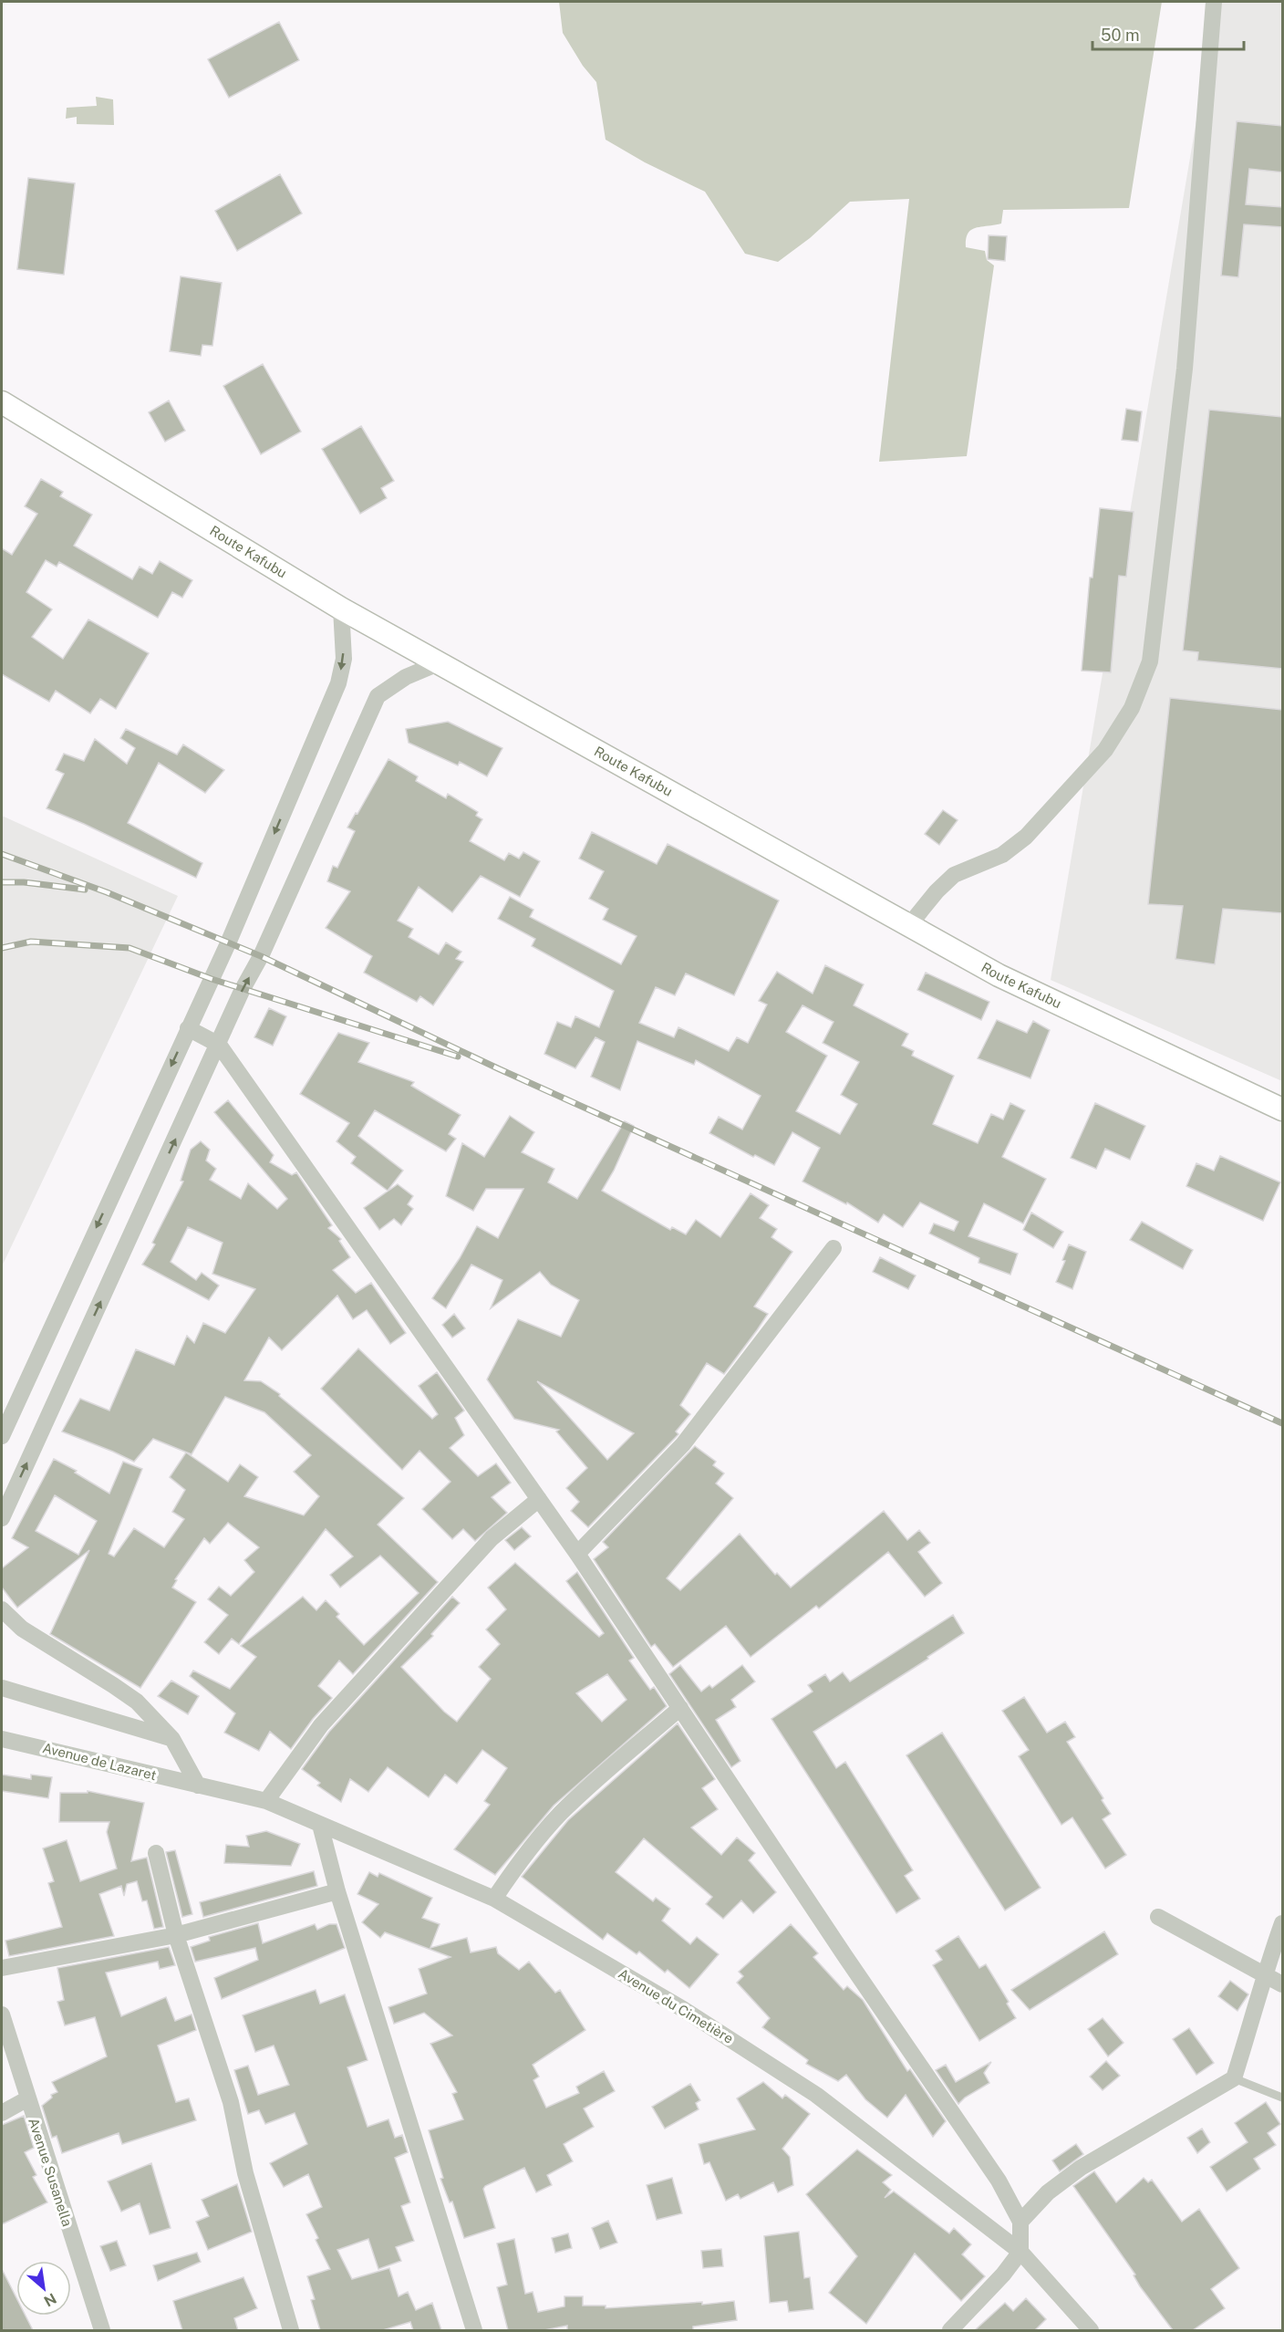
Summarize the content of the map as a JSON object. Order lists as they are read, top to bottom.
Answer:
{
  "streets": {
    "main road": ["Route Kafubu"],
    "street": ["Avenue de Lazaret", "Avenue du Cimetière", "Avenue Susanella"]
  },
  "crossings": [
    ["Avenue de Lazaret", "Avenue du Cimetière"]
  ],
  "scale_bar": "50 m",
  "north": "bottom right"
}
